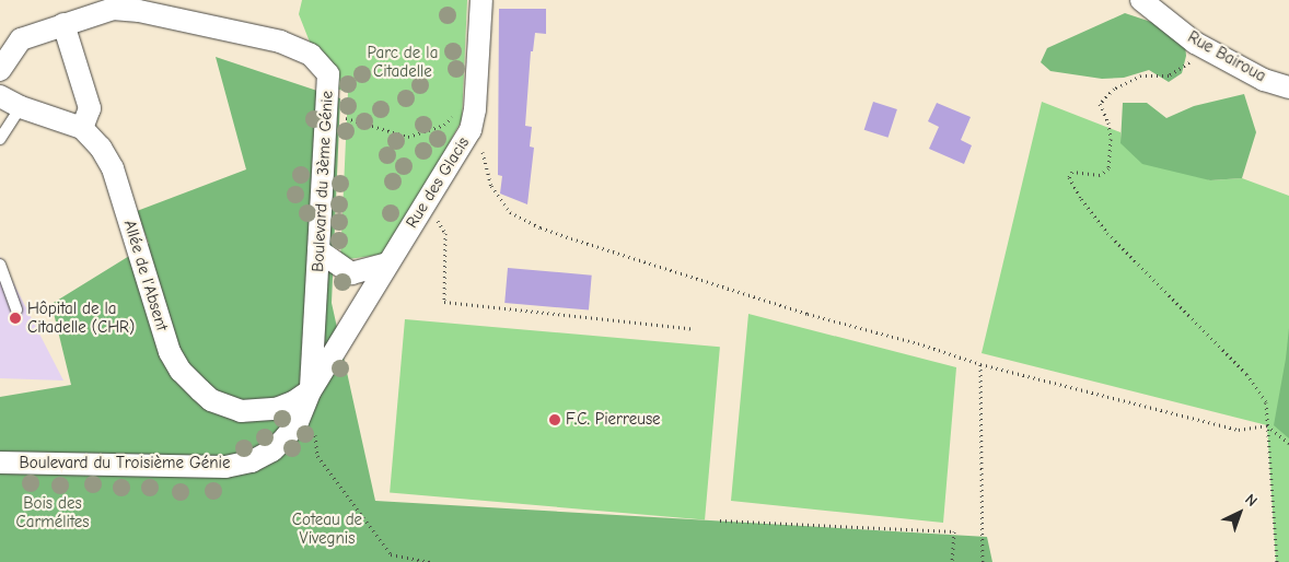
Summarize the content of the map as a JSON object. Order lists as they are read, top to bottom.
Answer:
{
  "streets": {
    "street": [
      "Rue Bairoua",
      "Boulevard du 3ème Génie",
      "Rue des Glacis",
      "Allée de l'Absent",
      "Boulevard du Troisième Génie"
    ]
  },
  "crossings": [
    ["Boulevard du 3ème Génie", "Rue des Glacis"],
    ["Boulevard du 3ème Génie", "Allée de l'Absent"],
    ["Boulevard du 3ème Génie", "Boulevard du Troisième Génie"],
    ["Rue des Glacis", "Allée de l'Absent"],
    ["Rue des Glacis", "Boulevard du Troisième Génie"],
    ["Allée de l'Absent", "Boulevard du Troisième Génie"]
  ],
  "parks": ["Parc de la Citadelle", "Bois des Carmélites", "Coteau de Vivegnis"],
  "places": ["Hôpital de la Citadelle (CHR)", "F.C. Pierreuse"],
  "north": "top right"
}
